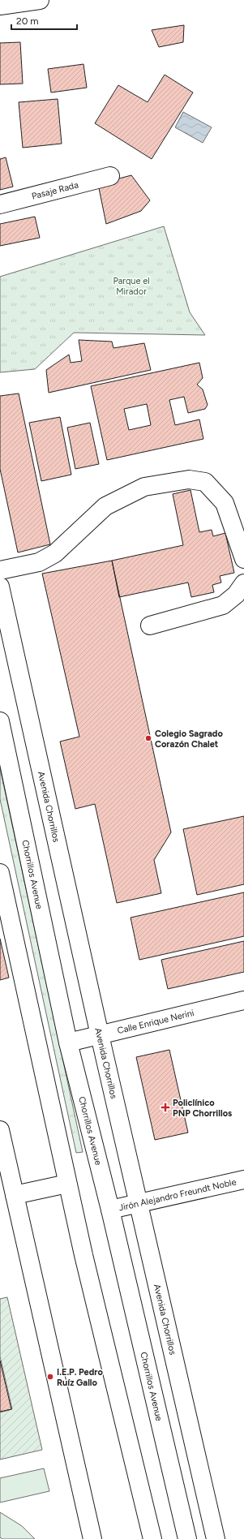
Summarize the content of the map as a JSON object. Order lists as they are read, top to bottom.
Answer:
{
  "streets": {
    "main road": [
      "Pasaje Rada",
      "Avenida Chorrillos",
      "Chorrillos Avenue",
      "Calle Enrique Nerini",
      "Jirón Alejandro Freundt Noble"
    ]
  },
  "crossings": [
    ["Avenida Chorrillos", "Calle Enrique Nerini"],
    ["Avenida Chorrillos", "Jirón Alejandro Freundt Noble"],
    ["Chorrillos Avenue", "Calle Enrique Nerini"],
    ["Chorrillos Avenue", "Jirón Alejandro Freundt Noble"]
  ],
  "parks": ["Parque el Mirador"],
  "places": {
    "other": ["Colegio Sagrado Corazón Chalet", "I.E.P. Pedro Ruíz Gallo"],
    "health": ["Policlínico PNP Chorrillos"]
  },
  "scale_bar": "20 m"
}
